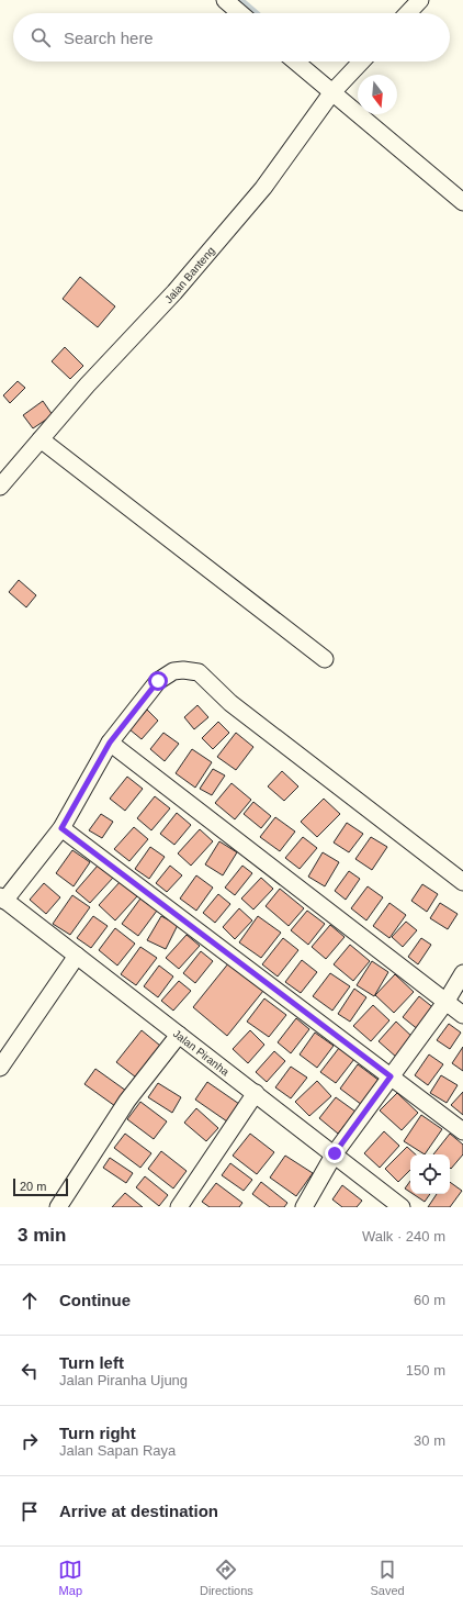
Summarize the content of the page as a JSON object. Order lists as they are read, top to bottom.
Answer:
{
  "streets": {
    "street": ["Jalan Banteng", "Jalan Piranha"]
  },
  "scale_bar": "20 m",
  "north": "bottom",
  "page": {
    "search": "Search here",
    "scale": "20 m",
    "heading": ["3 min", "Walk · 240 m"],
    "list": [
      ["Continue", "60 m"],
      ["Turn left", "Jalan Piranha Ujung", "150 m"],
      ["Turn right", "Jalan Sapan Raya", "30 m"],
      "Arrive at destination"
    ],
    "nav": ["Map", "Directions", "Saved"]
  }
}
